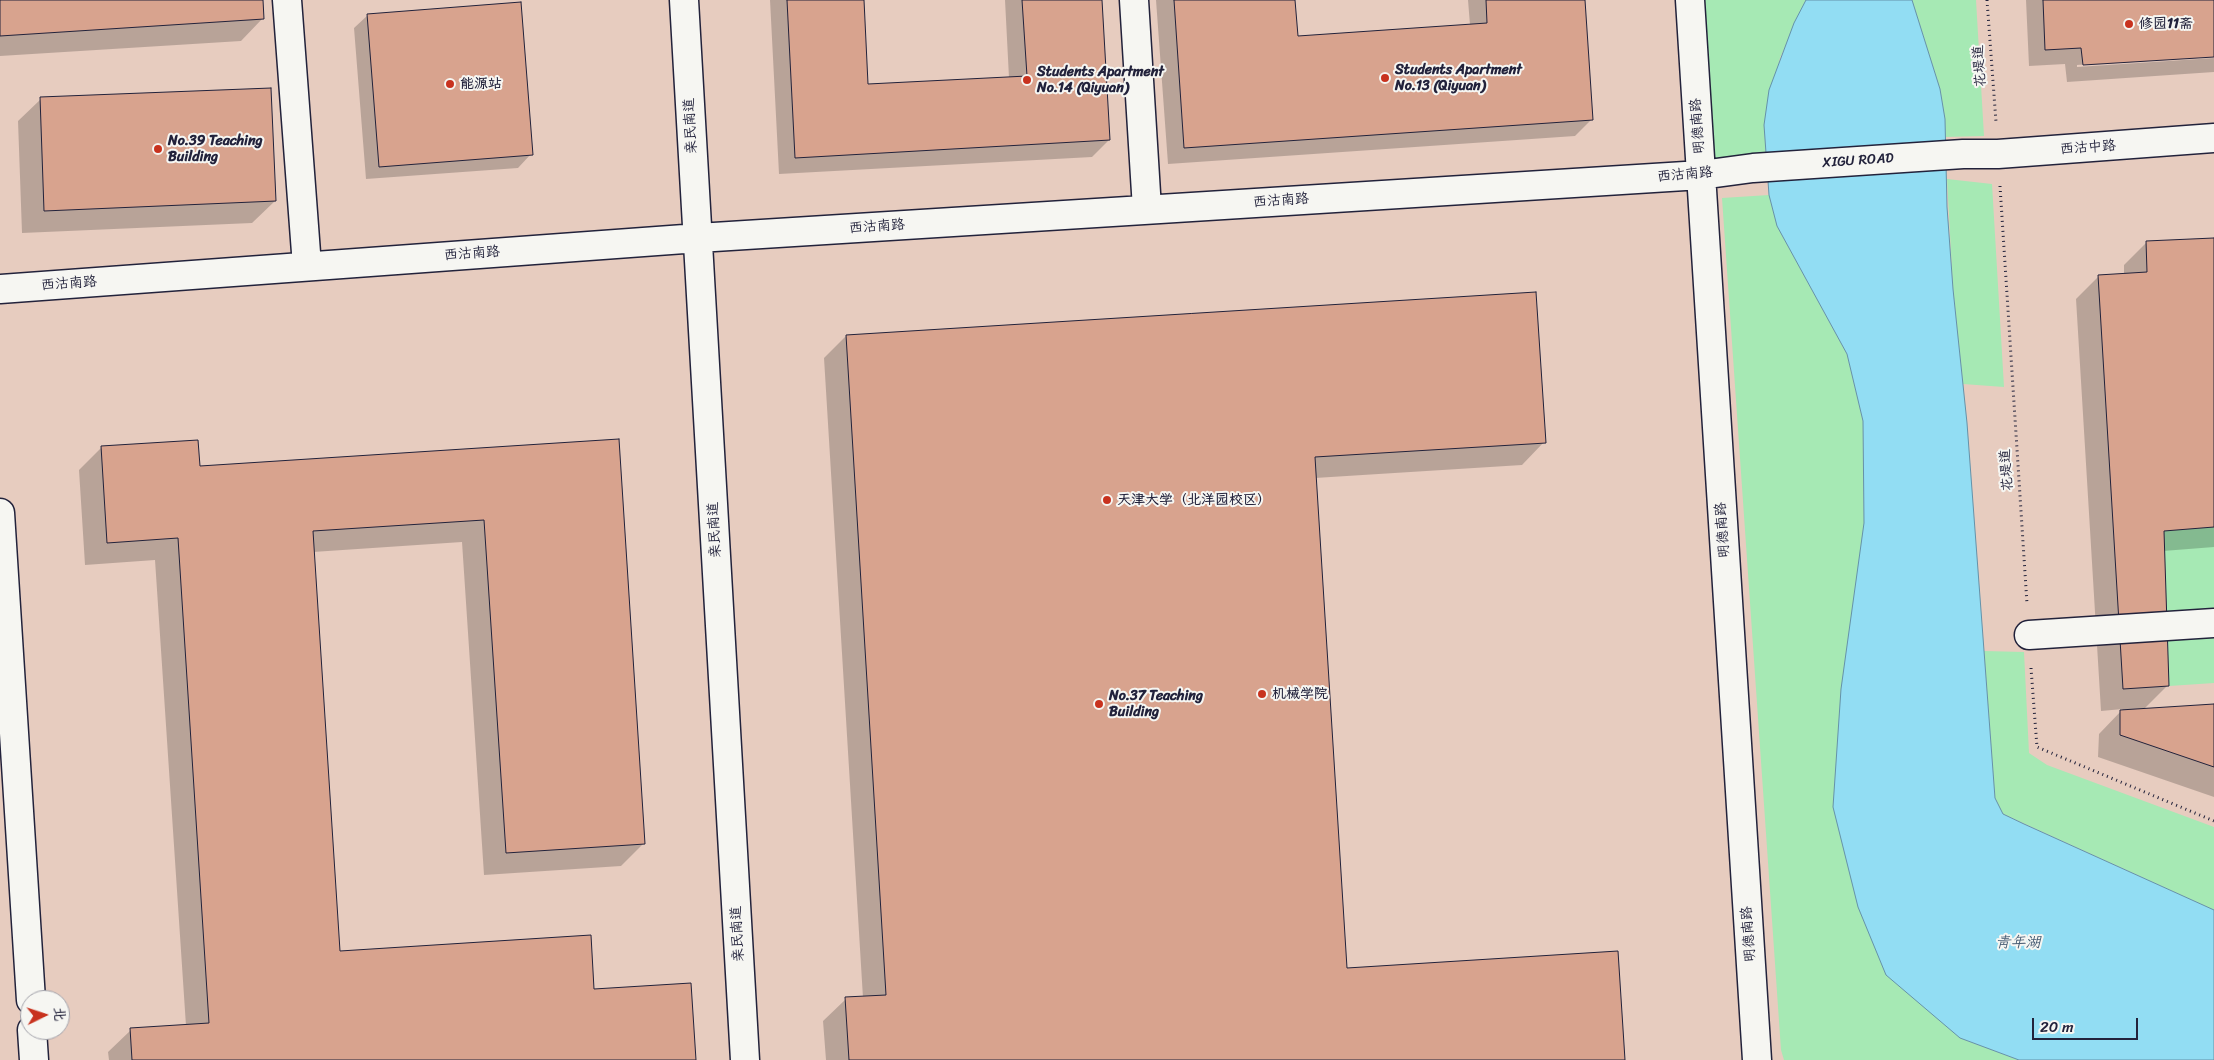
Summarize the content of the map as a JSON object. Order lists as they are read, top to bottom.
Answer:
{
  "streets": {
    "street": [
      "亲民南道",
      "明德南路",
      "西沽中路",
      "XIGU ROAD",
      "西沽南路"
    ],
    "path": ["花堤道"]
  },
  "crossings": [
    ["花堤道", "西沽中路"],
    ["亲民南道", "西沽南路"],
    ["明德南路", "西沽南路"],
    ["西沽中路", "XIGU ROAD"],
    ["XIGU ROAD", "西沽南路"]
  ],
  "water": ["青年湖"],
  "places": [
    "修园11斋",
    "Students Apartment No.13 (Qiyuan)",
    "Students Apartment No.14 (Qiyuan)",
    "能源站",
    "No.39 Teaching Building",
    "天津大学（北洋园校区）",
    "机械学院",
    "No.37 Teaching Building"
  ],
  "scale_bar": "20 m",
  "north": "right"
}
